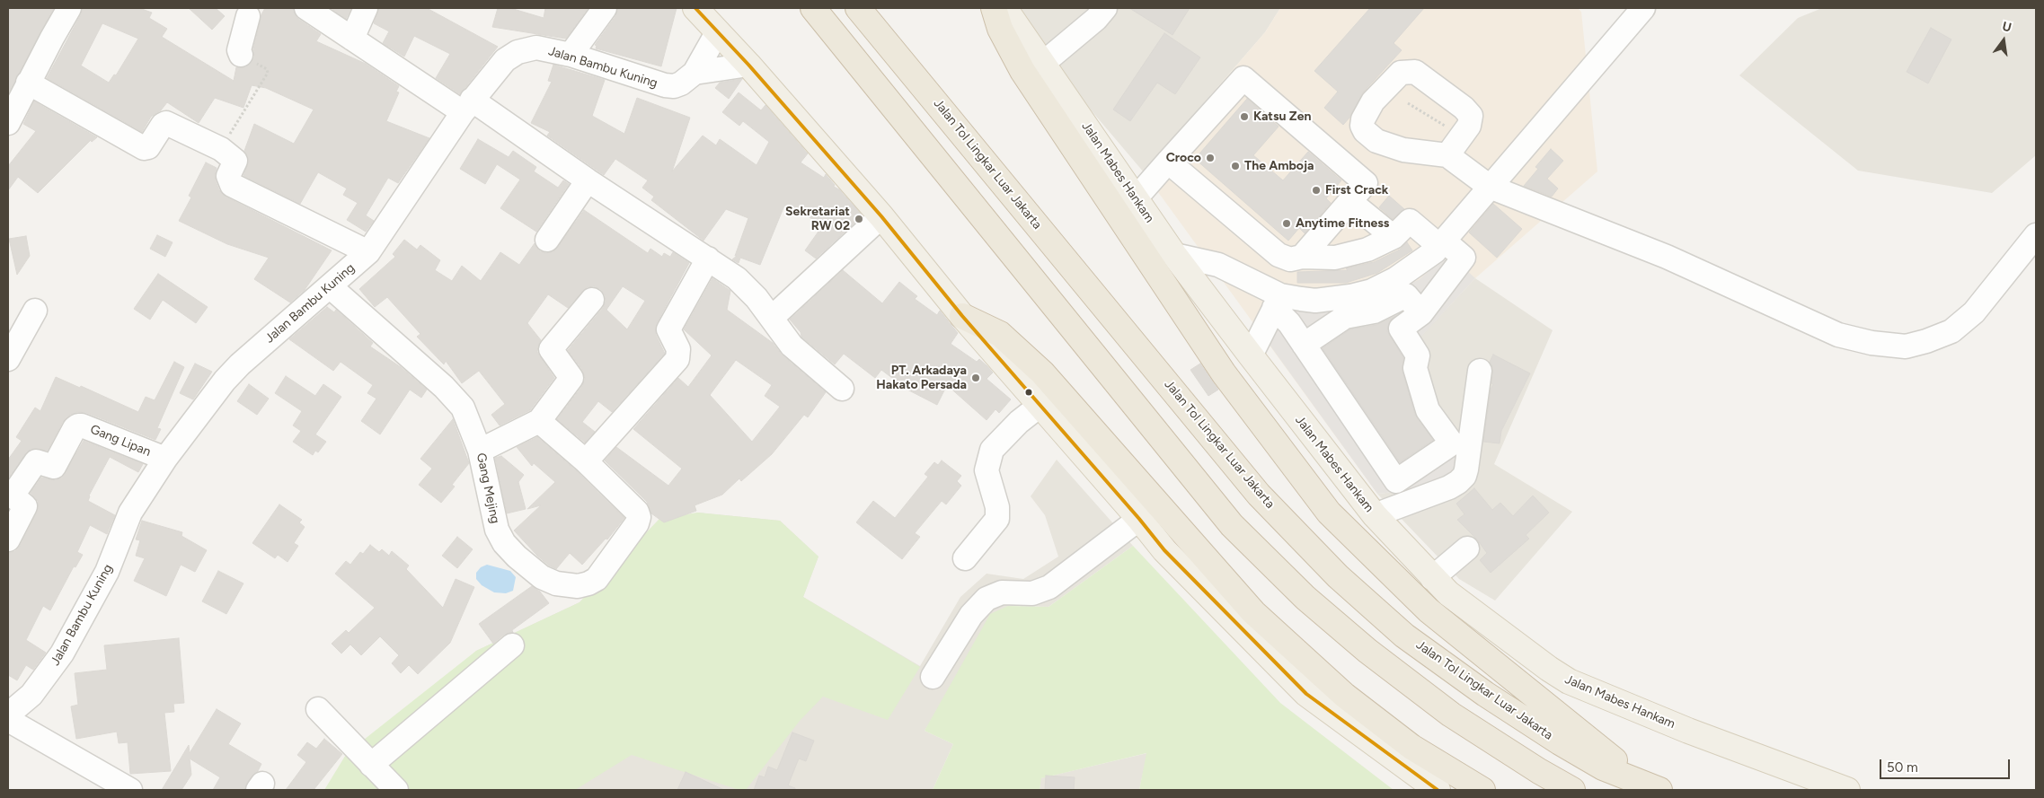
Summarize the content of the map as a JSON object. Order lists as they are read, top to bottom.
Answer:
{
  "streets": {
    "highway": ["Jalan Tol Lingkar Luar Jakarta"],
    "main road": ["Jalan Mabes Hankam"],
    "street": ["Jalan Bambu Kuning", "Gang Lipan", "Gang Mejing"]
  },
  "crossings": [
    ["Jalan Bambu Kuning", "Gang Lipan"],
    ["Jalan Bambu Kuning", "Gang Mejing"]
  ],
  "places": [
    "Katsu Zen",
    "Croco",
    "The Amboja",
    "First Crack",
    "Sekretariat RW 02",
    "Anytime Fitness",
    "PT. Arkadaya Hakato Persada"
  ],
  "scale_bar": "50 m",
  "north": "top"
}
